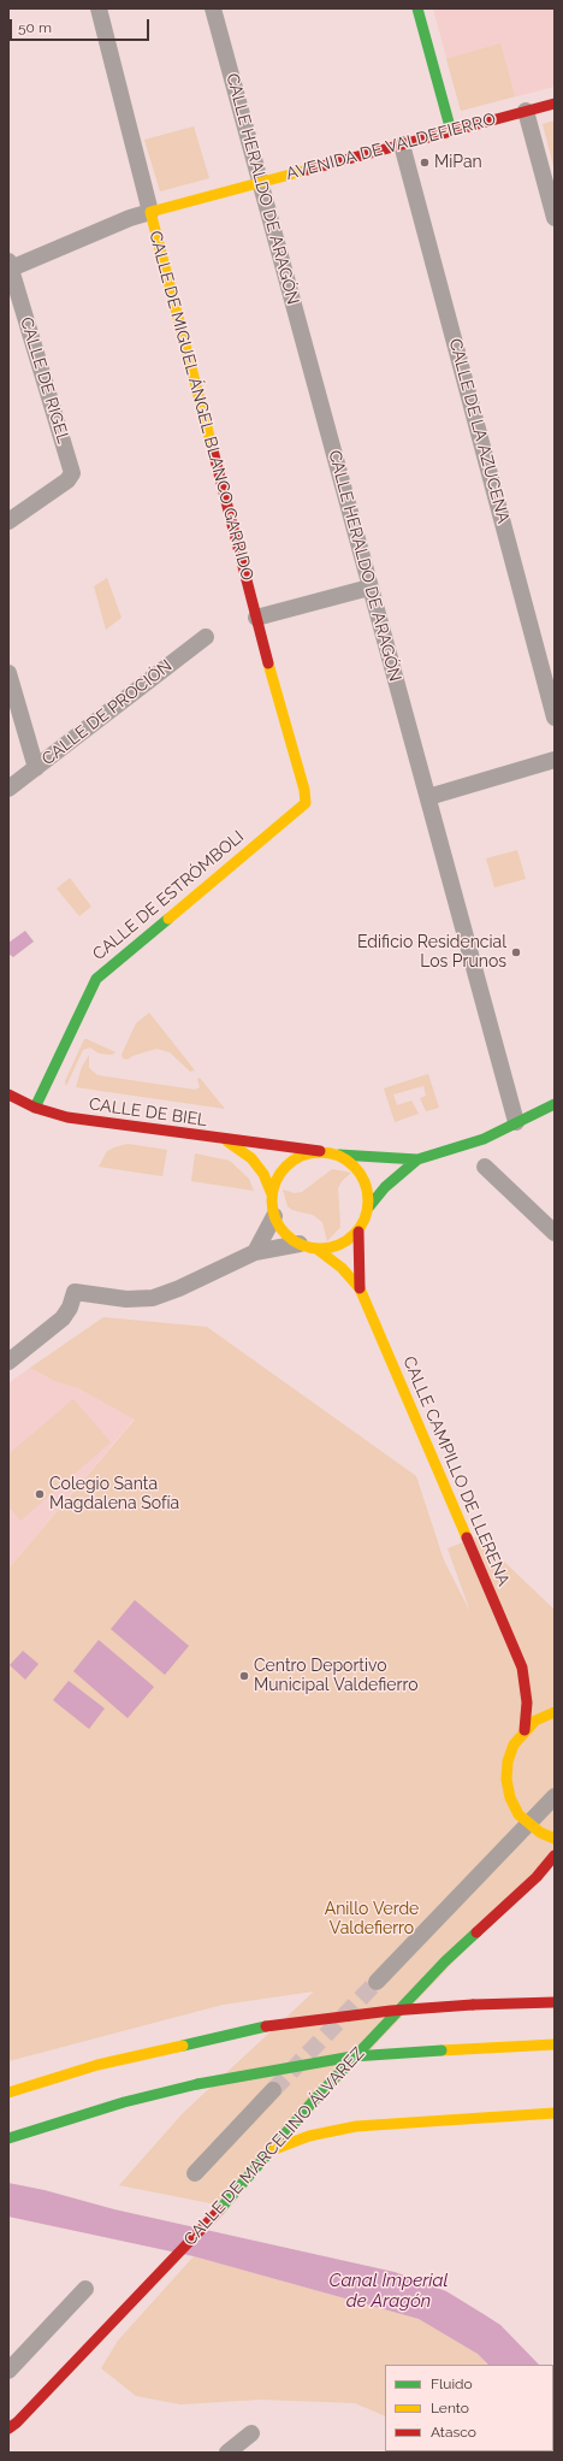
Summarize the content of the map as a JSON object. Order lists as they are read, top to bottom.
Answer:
{
  "streets": {
    "street": [
      "AVENIDA DE VALDEFIERRO",
      "CALLE HERALDO DE ARAGÓN",
      "CALLE DE RIGEL",
      "CALLE DE MIGUEL ÁNGEL BLANCO GARRIDO",
      "CALLE DE LA AZUCENA",
      "CALLE DE PROCIÓN",
      "CALLE DE ESTRÓMBOLI",
      "CALLE DE BIEL",
      "CALLE CAMPILLO DE LLERENA",
      "CALLE DE MARCELINO ÁLVAREZ"
    ]
  },
  "crossings": [
    ["AVENIDA DE VALDEFIERRO", "CALLE HERALDO DE ARAGÓN"],
    ["AVENIDA DE VALDEFIERRO", "CALLE DE RIGEL"],
    ["AVENIDA DE VALDEFIERRO", "CALLE DE MIGUEL ÁNGEL BLANCO GARRIDO"],
    ["AVENIDA DE VALDEFIERRO", "CALLE DE LA AZUCENA"],
    ["CALLE DE MIGUEL ÁNGEL BLANCO GARRIDO", "CALLE DE ESTRÓMBOLI"],
    ["CALLE DE ESTRÓMBOLI", "CALLE DE BIEL"],
    ["CALLE DE BIEL", "CALLE CAMPILLO DE LLERENA"]
  ],
  "water": ["Canal Imperial de Aragón"],
  "parks": ["Anillo Verde Valdefierro"],
  "places": [
    "MiPan",
    "Edificio Residencial Los Prunos",
    "Colegio Santa Magdalena Sofía",
    "Centro Deportivo Municipal Valdefierro"
  ],
  "legend": ["Fluido", "Lento", "Atasco"],
  "scale_bar": "50 m"
}
